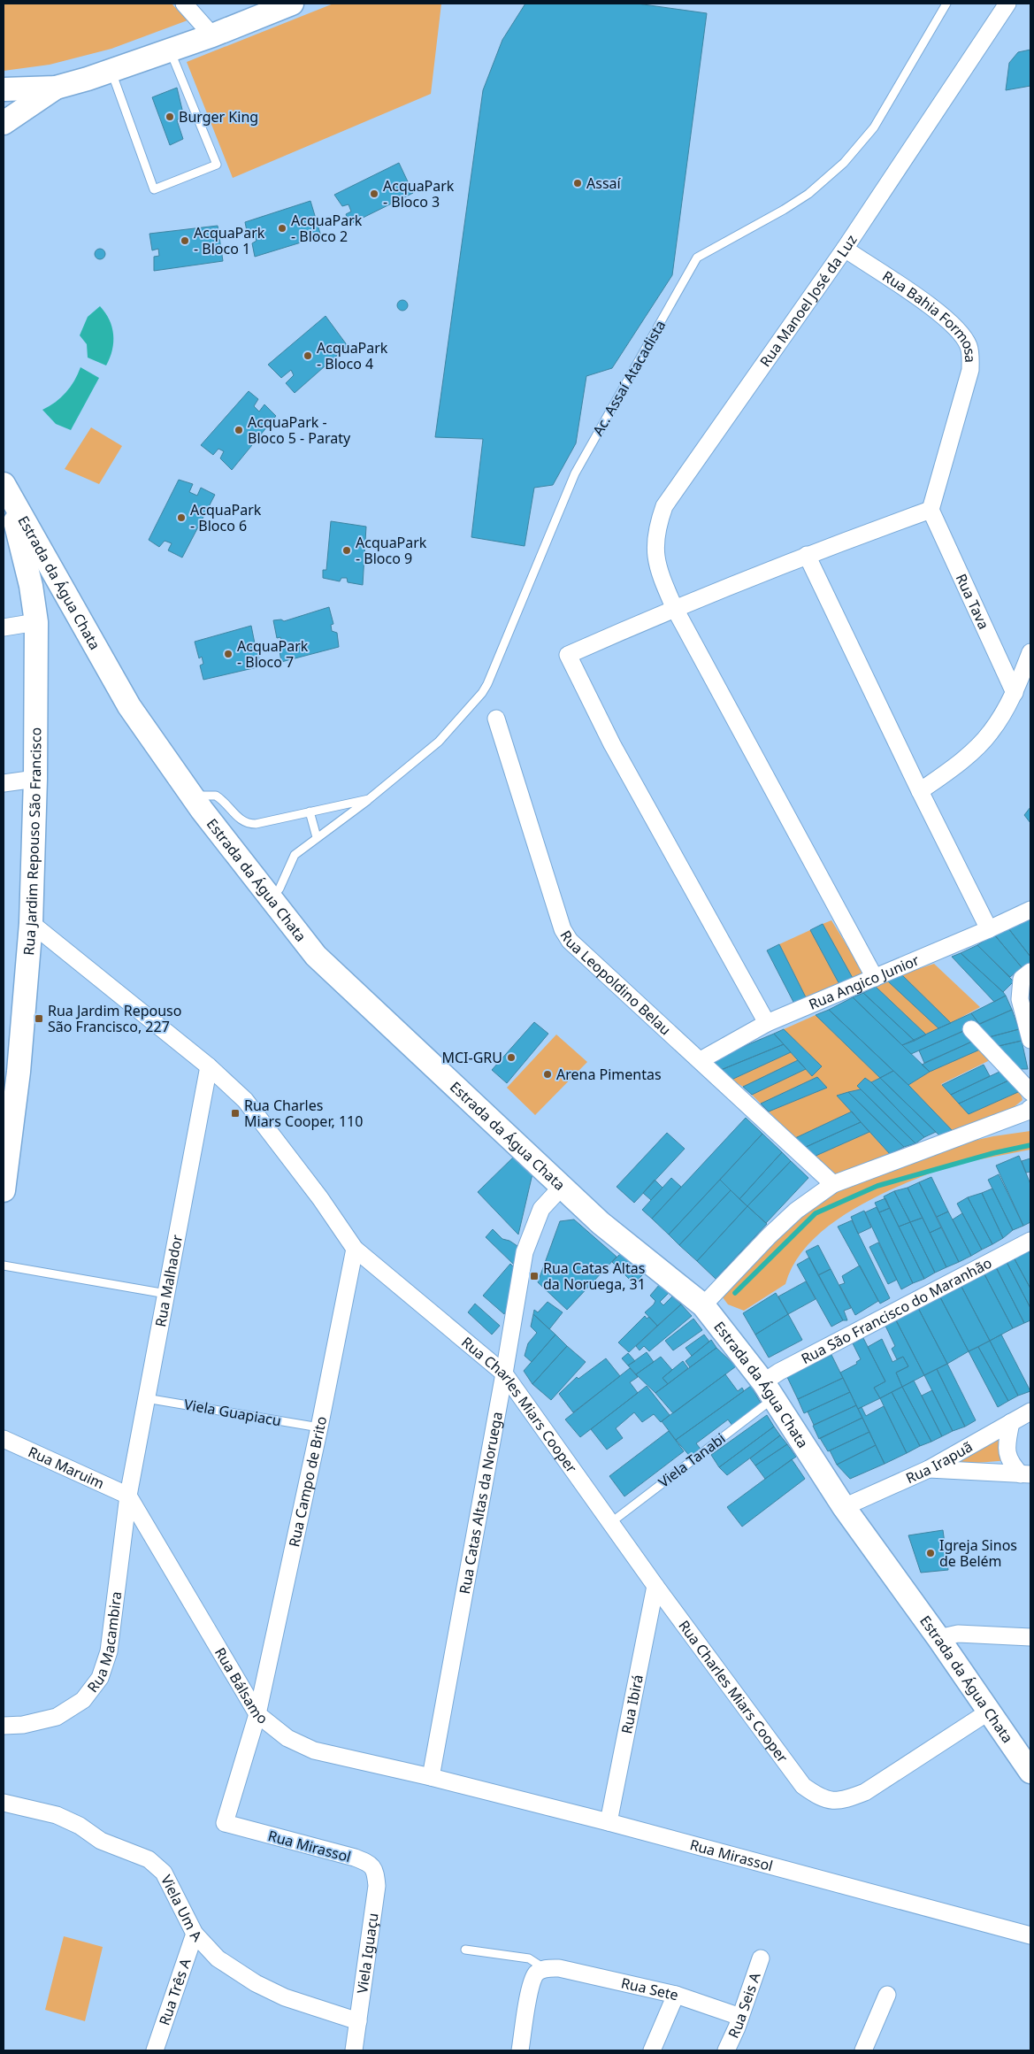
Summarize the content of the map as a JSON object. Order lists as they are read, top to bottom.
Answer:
{
  "streets": {
    "street": [
      "Rua Manoel José da Luz",
      "Rua Bahia Formosa",
      "Estrada da Água Chata",
      "Rua Tava",
      "Rua Jardim Repouso São Francisco",
      "Rua Leopoldino Belau",
      "Rua Angico Junior",
      "Rua Malhador",
      "Rua São Francisco do Maranhão",
      "Rua Charles Miars Cooper",
      "Rua Irapuã",
      "Rua Maruim",
      "Rua Campo de Brito",
      "Rua Catas Altas da Noruega",
      "Rua Macambira",
      "Rua Bálsamo",
      "Rua Ibirá",
      "Rua Mirassol",
      "Viela Um A",
      "Viela Iguaçu",
      "Rua Sete",
      "Rua Três A",
      "Rua Seis A"
    ],
    "lane": ["Ac. Assaí Atacadista", "Viela Guapiacu", "Viela Tanabi"]
  },
  "crossings": [
    ["Rua Manoel José da Luz", "Rua Bahia Formosa"],
    ["Rua Manoel José da Luz", "Rua Angico Junior"],
    ["Rua Bahia Formosa", "Rua Tava"],
    ["Ac. Assaí Atacadista", "Estrada da Água Chata"],
    ["Estrada da Água Chata", "Rua Jardim Repouso São Francisco"],
    ["Estrada da Água Chata", "Rua São Francisco do Maranhão"],
    ["Estrada da Água Chata", "Rua Charles Miars Cooper"],
    ["Estrada da Água Chata", "Viela Tanabi"],
    ["Estrada da Água Chata", "Rua Irapuã"],
    ["Estrada da Água Chata", "Rua Catas Altas da Noruega"],
    ["Rua Jardim Repouso São Francisco", "Rua Charles Miars Cooper"],
    ["Rua Leopoldino Belau", "Rua Angico Junior"],
    ["Rua Malhador", "Rua Charles Miars Cooper"],
    ["Rua Malhador", "Viela Guapiacu"],
    ["Rua Malhador", "Rua Maruim"],
    ["Rua Malhador", "Rua Macambira"],
    ["Rua Malhador", "Rua Bálsamo"],
    ["Rua São Francisco do Maranhão", "Viela Tanabi"],
    ["Rua Charles Miars Cooper", "Viela Tanabi"],
    ["Rua Charles Miars Cooper", "Rua Campo de Brito"],
    ["Rua Charles Miars Cooper", "Rua Catas Altas da Noruega"],
    ["Rua Charles Miars Cooper", "Rua Ibirá"],
    ["Viela Guapiacu", "Rua Campo de Brito"],
    ["Rua Maruim", "Rua Macambira"],
    ["Rua Maruim", "Rua Bálsamo"],
    ["Rua Campo de Brito", "Rua Bálsamo"],
    ["Rua Campo de Brito", "Rua Mirassol"],
    ["Rua Catas Altas da Noruega", "Rua Bálsamo"],
    ["Rua Catas Altas da Noruega", "Rua Mirassol"],
    ["Rua Macambira", "Rua Bálsamo"],
    ["Rua Bálsamo", "Rua Mirassol"],
    ["Rua Ibirá", "Rua Mirassol"],
    ["Rua Mirassol", "Viela Iguaçu"],
    ["Viela Um A", "Viela Iguaçu"],
    ["Viela Um A", "Rua Três A"],
    ["Rua Sete", "Rua Seis A"]
  ],
  "places": {
    "other": [
      "Burger King",
      "Assaí",
      "AcquaPark - Bloco 3",
      "AcquaPark - Bloco 2",
      "AcquaPark - Bloco 1",
      "AcquaPark - Bloco 4",
      "AcquaPark - Bloco 5 - Paraty",
      "AcquaPark - Bloco 6",
      "AcquaPark - Bloco 9",
      "AcquaPark - Bloco 7",
      "MCI-GRU",
      "Arena Pimentas",
      "Igreja Sinos de Belém"
    ],
    "transit": ["Rua Jardim Repouso São Francisco, 227", "Rua Charles Miars Cooper, 110", "Rua Catas Altas da Noruega, 31"]
  }
}
